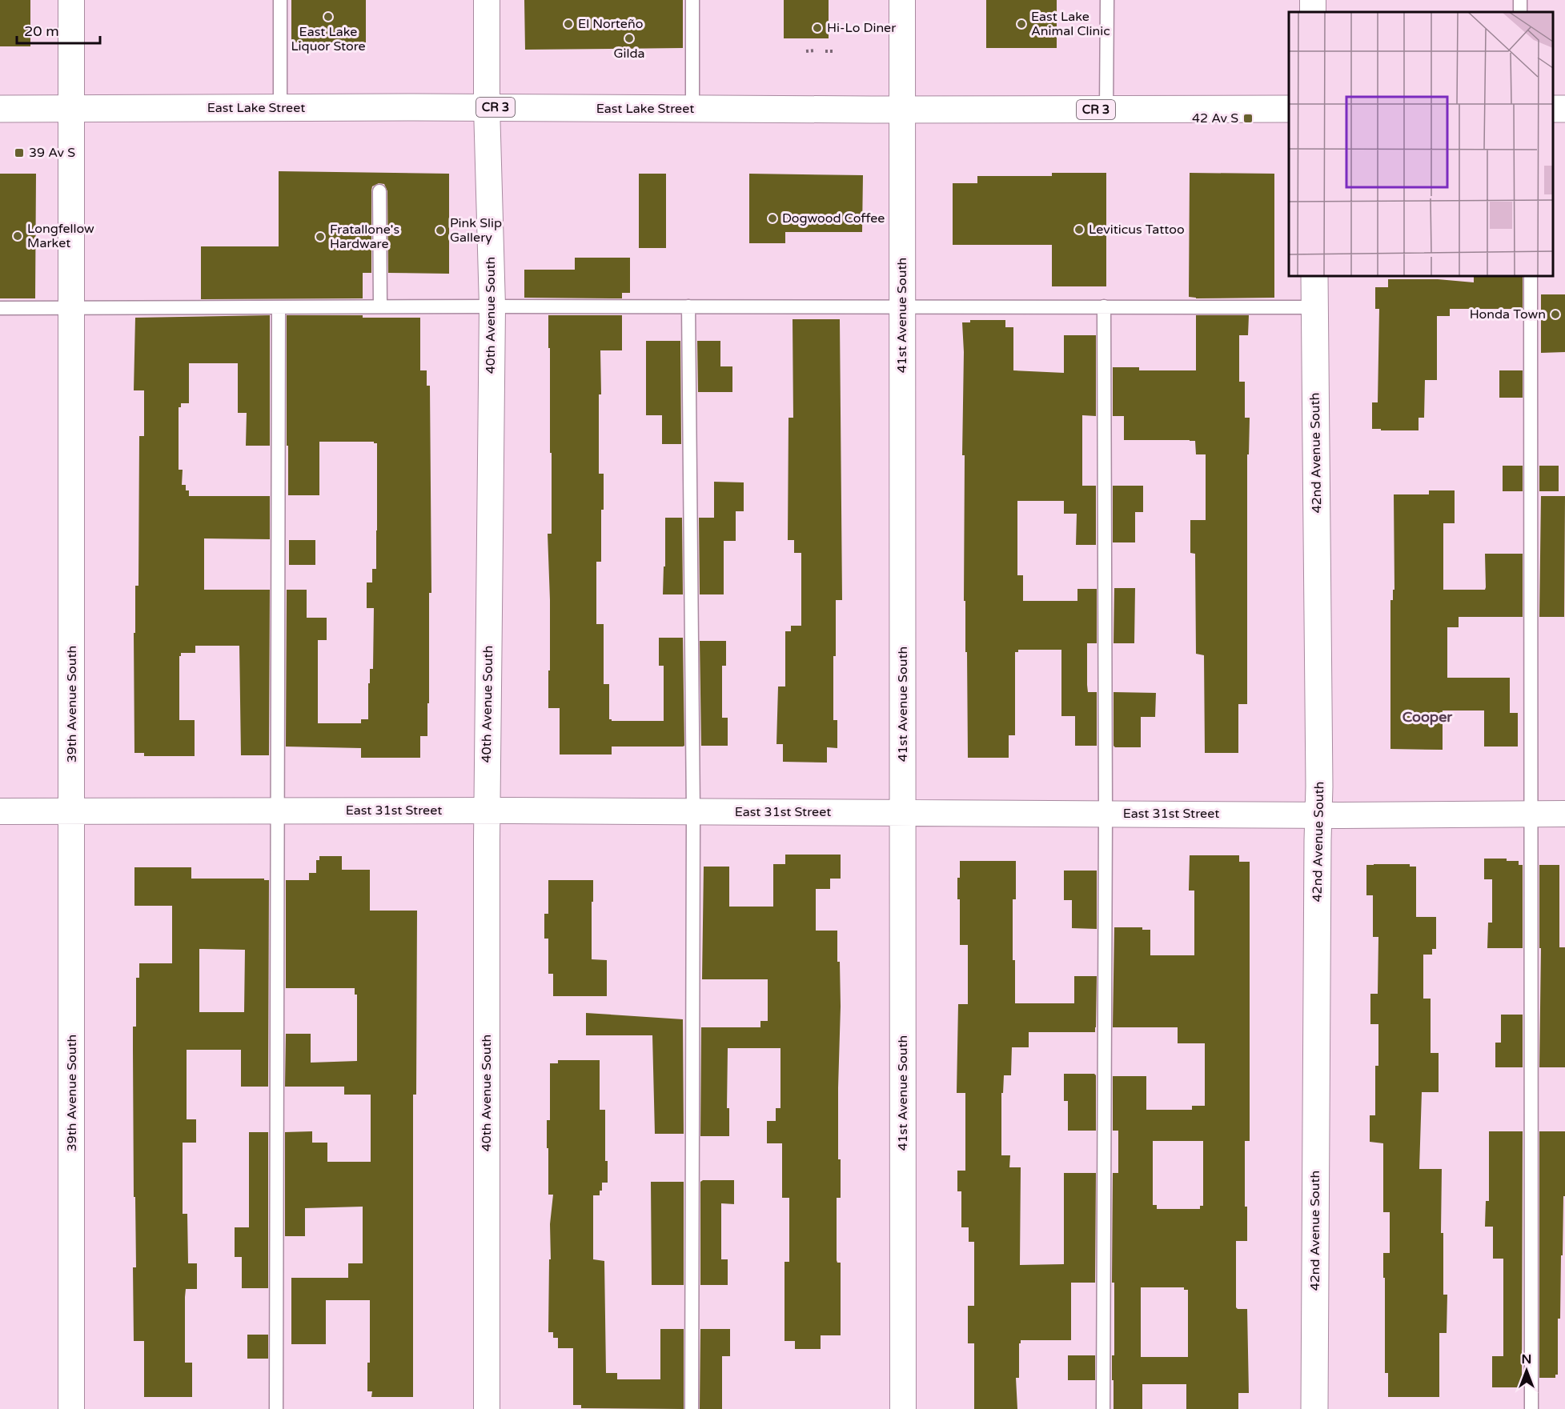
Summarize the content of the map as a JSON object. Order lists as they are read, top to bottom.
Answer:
{
  "streets": {
    "main road": ["CR 3", "East Lake Street", "42nd Avenue South"],
    "street": [
      "40th Avenue South",
      "41st Avenue South",
      "39th Avenue South",
      "East 31st Street"
    ]
  },
  "crossings": [
    ["East Lake Street", "40th Avenue South"],
    ["East Lake Street", "41st Avenue South"],
    ["East Lake Street", "39th Avenue South"],
    ["40th Avenue South", "East 31st Street"],
    ["41st Avenue South", "East 31st Street"],
    ["42nd Avenue South", "East 31st Street"],
    ["39th Avenue South", "East 31st Street"]
  ],
  "districts": ["Cooper"],
  "places": {
    "other": [
      "East Lake Liquor Store",
      "El Norteño",
      "East Lake Animal Clinic",
      "Hi-Lo Diner",
      "Gilda",
      "Dogwood Coffee",
      "Leviticus Tattoo",
      "Pink Slip Gallery",
      "Longfellow Market",
      "Fratallone's Hardware",
      "Honda Town"
    ],
    "transit": ["42 Av S", "39 Av S"]
  },
  "scale_bar": "20 m",
  "north": "top"
}
